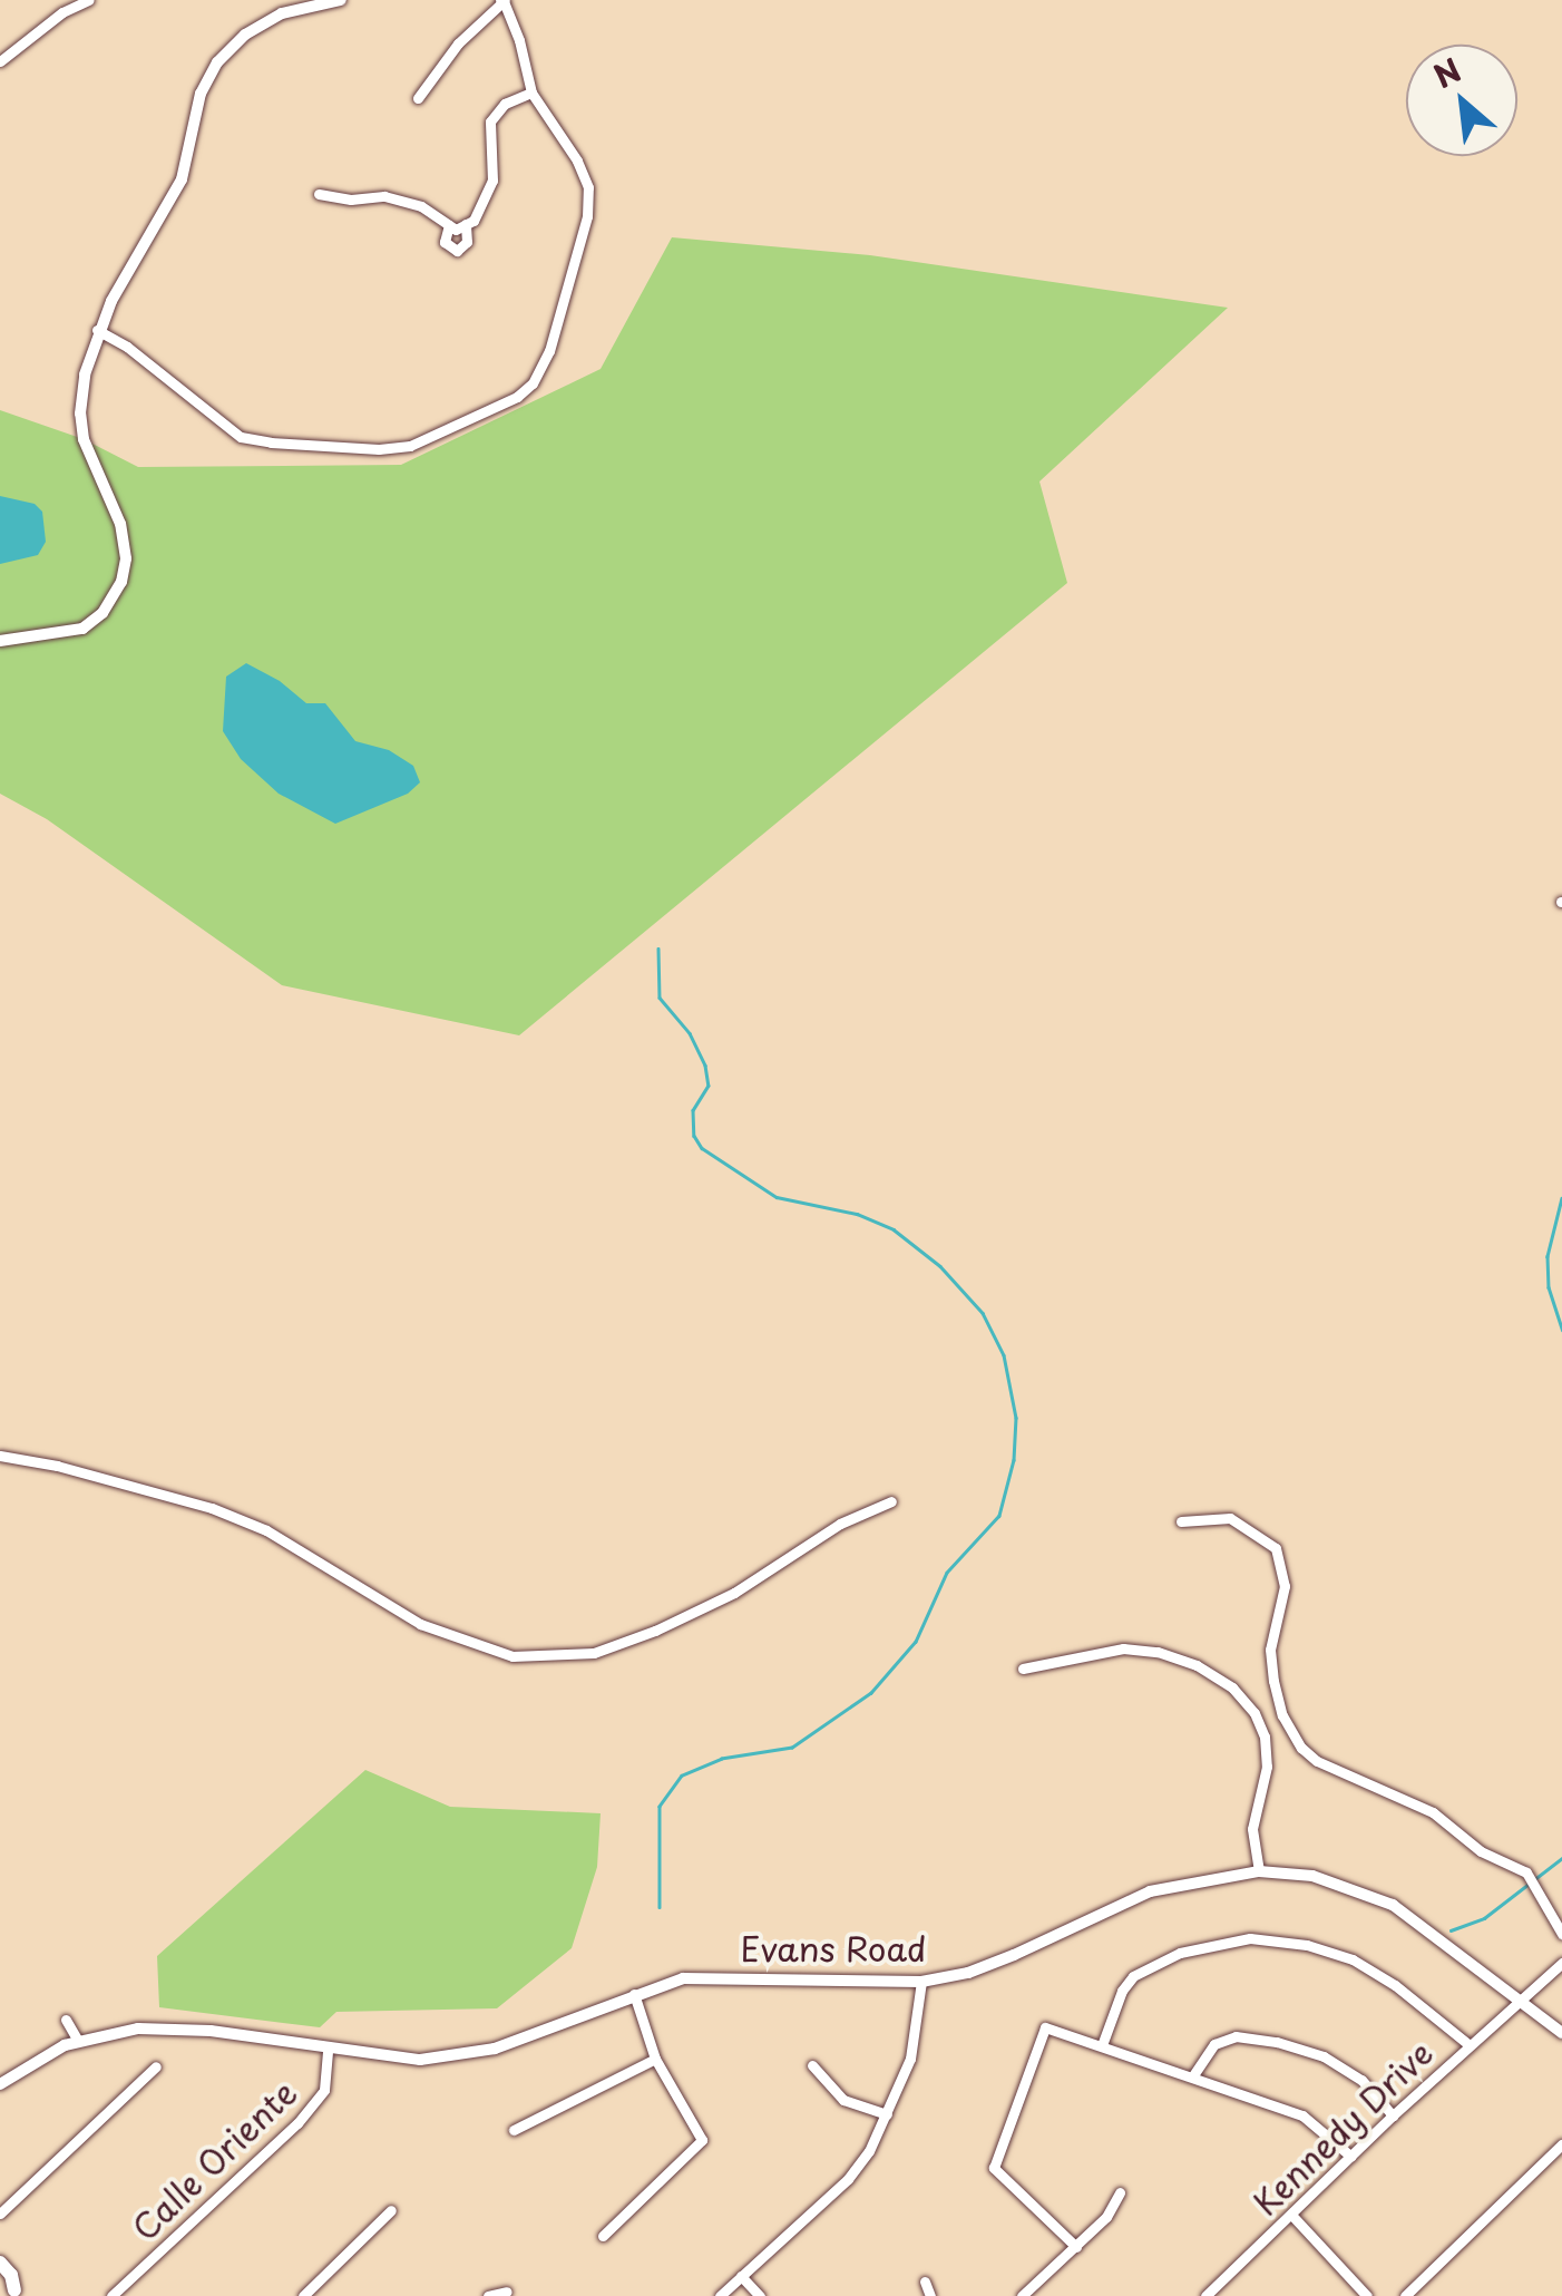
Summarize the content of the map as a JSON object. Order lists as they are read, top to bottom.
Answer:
{
  "streets": {
    "street": ["Evans Road", "Kennedy Drive", "Calle Oriente"]
  },
  "crossings": [
    ["Evans Road", "Kennedy Drive"],
    ["Evans Road", "Calle Oriente"]
  ],
  "north": "top left"
}
